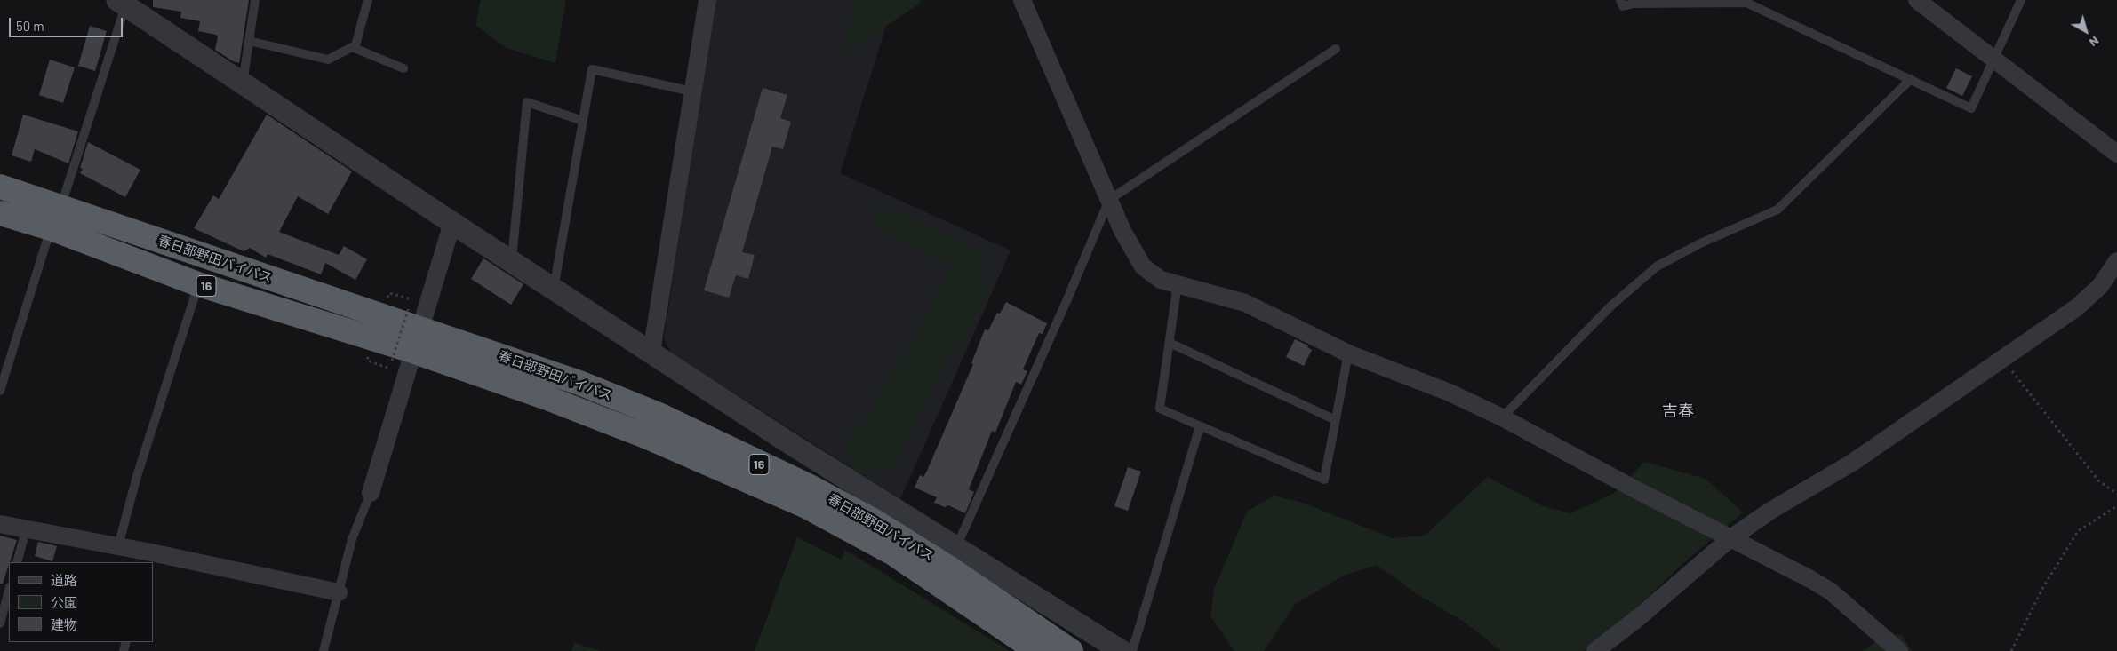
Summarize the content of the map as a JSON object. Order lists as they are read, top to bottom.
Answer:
{
  "streets": {
    "highway": ["春日部野田バイパス", "16"]
  },
  "crossings": [
    ["春日部野田バイパス", "16"]
  ],
  "districts": ["吉春"],
  "legend": ["道路", "公園", "建物"],
  "scale_bar": "50 m",
  "north": "bottom right"
}
